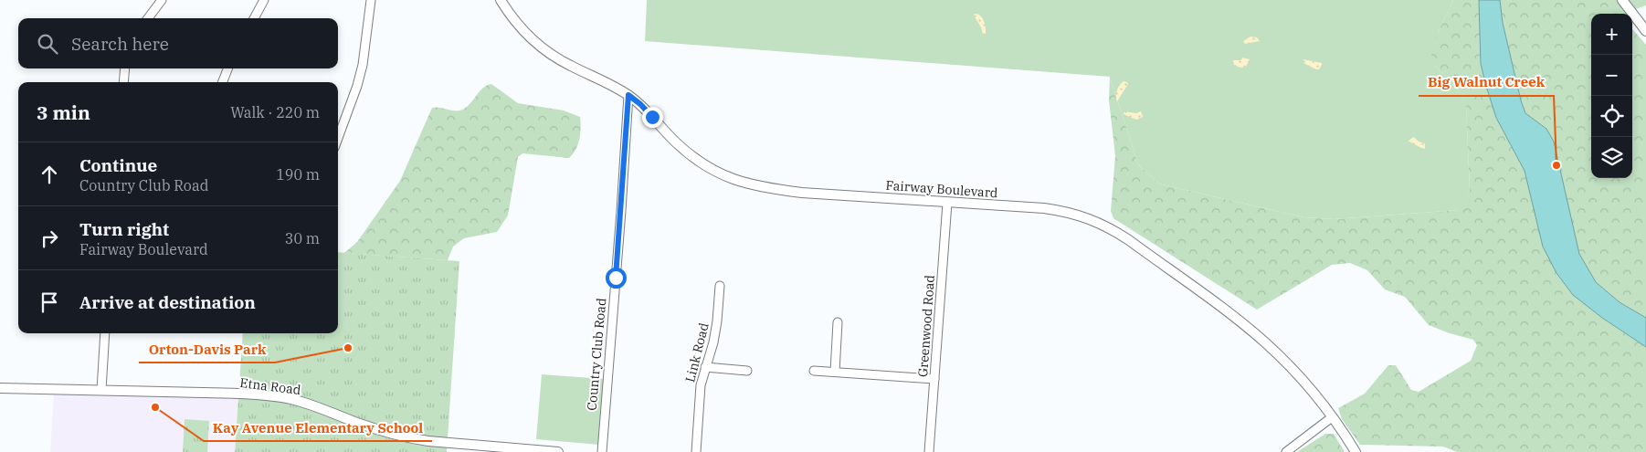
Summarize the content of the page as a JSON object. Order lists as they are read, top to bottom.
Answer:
{
  "streets": {
    "street": [
      "Fairway Boulevard",
      "Greenwood Road",
      "Link Road",
      "Country Club Road",
      "Etna Road"
    ]
  },
  "crossings": [
    ["Fairway Boulevard", "Greenwood Road"],
    ["Fairway Boulevard", "Country Club Road"]
  ],
  "places": ["Big Walnut Creek", "Orton-Davis Park", "Kay Avenue Elementary School"],
  "page": {
    "map_buttons": ["+", "−"],
    "search": "Search here",
    "heading": ["3 min", "Walk · 220 m"],
    "list": [
      ["Continue", "Country Club Road", "190 m"],
      ["Turn right", "Fairway Boulevard", "30 m"],
      "Arrive at destination"
    ]
  }
}
